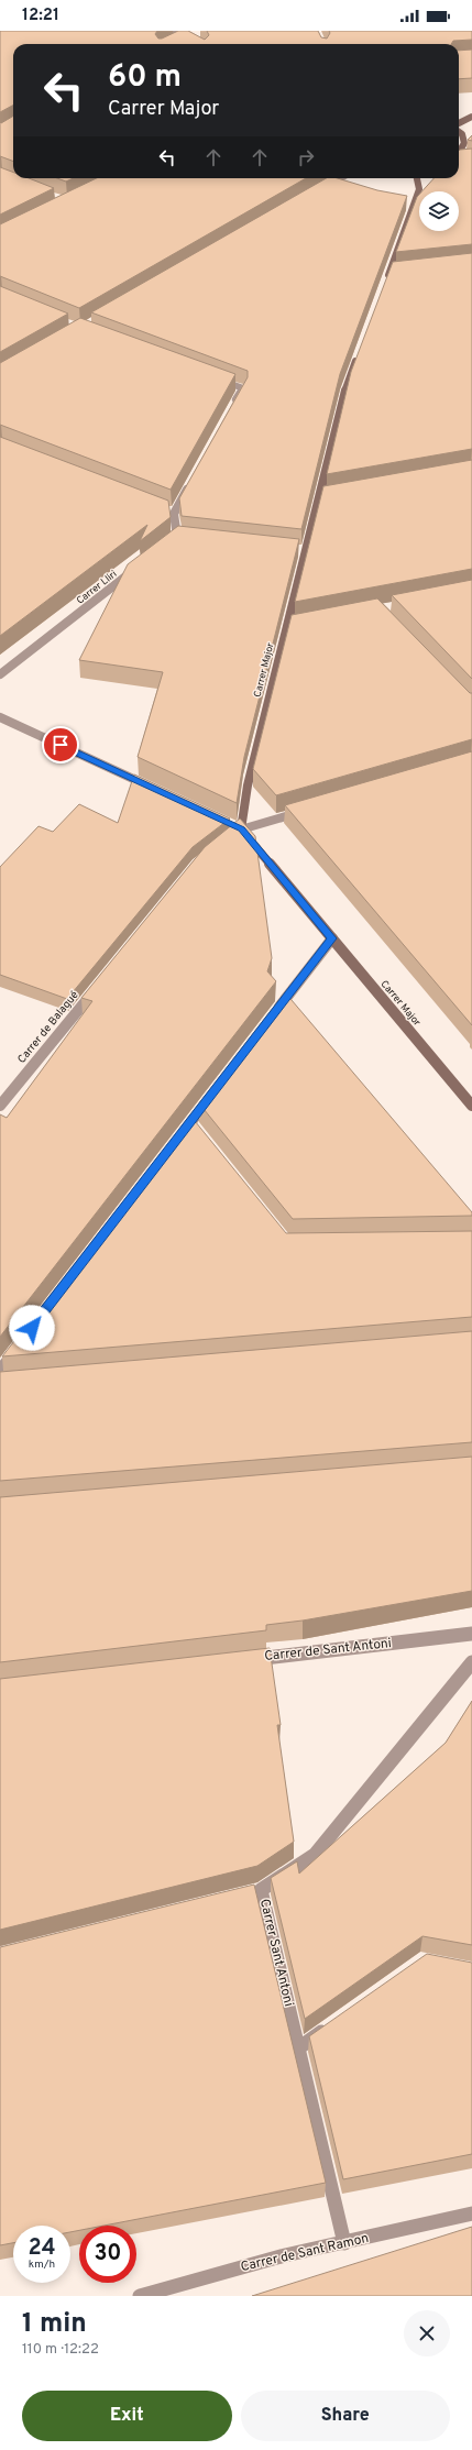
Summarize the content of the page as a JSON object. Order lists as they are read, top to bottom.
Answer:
{
  "streets": {
    "street": [
      "Carrer Lliri",
      "Carrer Major",
      "Carrer de Balagué",
      "Carrer de Sant Antoni",
      "Carrer Sant Antoni",
      "Carrer de Sant Ramon"
    ]
  },
  "crossings": [
    ["Carrer Sant Antoni", "Carrer de Sant Ramon"]
  ],
  "page": {
    "status": "12:21",
    "turn": ["60 m", "Carrer Major"],
    "speed": "24 km/h",
    "limit": "30",
    "heading": ["1 min", "110 m · 12:22"],
    "buttons": ["Exit", "Share"]
  }
}
